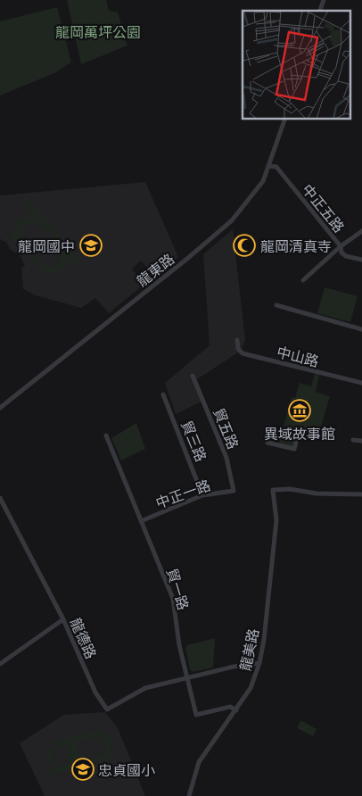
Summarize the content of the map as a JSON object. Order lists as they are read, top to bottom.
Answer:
{
  "streets": {
    "street": [
      "中正五路",
      "龍東路",
      "中山路",
      "貿五路",
      "貿三路",
      "中正一路",
      "貿一路",
      "龍德路",
      "龍美路"
    ]
  },
  "crossings": [
    ["中正五路", "龍東路"],
    ["貿五路", "中正一路"],
    ["貿三路", "中正一路"],
    ["中正一路", "貿一路"],
    ["貿一路", "龍德路"],
    ["貿一路", "龍美路"]
  ],
  "parks": ["龍岡萬坪公園"],
  "places": {
    "school or university": ["龍岡國中", "忠貞國小"],
    "mosque": ["龍岡清真寺"],
    "museum": ["異域故事館"]
  }
}
